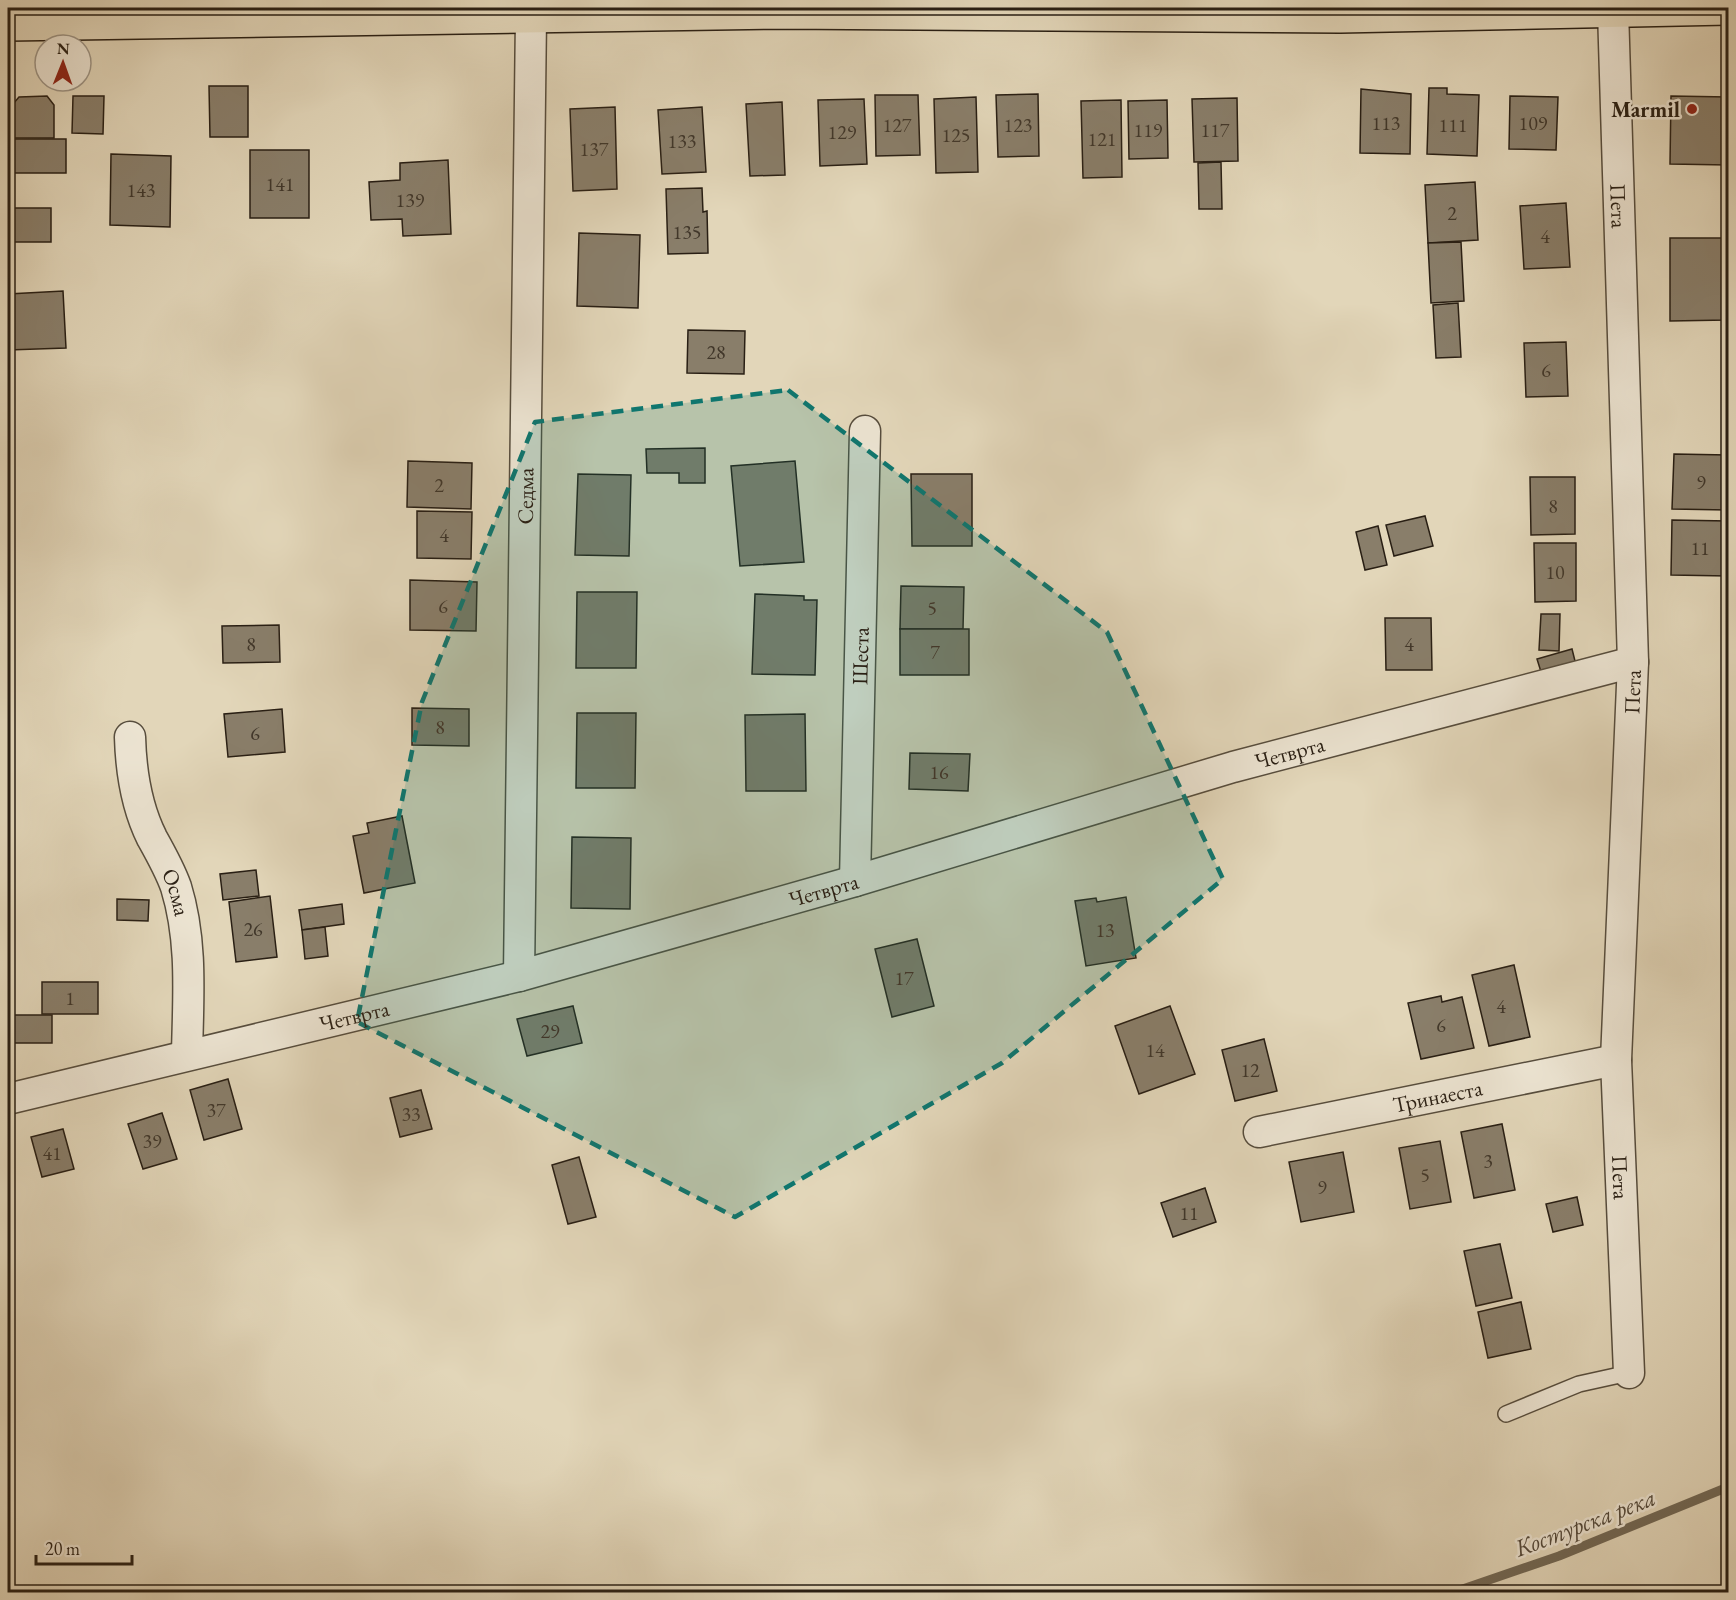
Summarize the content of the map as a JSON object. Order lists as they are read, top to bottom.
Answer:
{
  "streets": {
    "street": [
      "Пета",
      "Седма",
      "Шеста",
      "Четврта",
      "Осма",
      "Тринаеста"
    ]
  },
  "crossings": [
    ["Пета", "Четврта"],
    ["Пета", "Тринаеста"],
    ["Седма", "Четврта"],
    ["Шеста", "Четврта"],
    ["Четврта", "Осма"]
  ],
  "water": ["Костурска река"],
  "places": ["Marmil"],
  "house_numbers": [
    "113",
    "109",
    "127",
    "123",
    "111",
    "119",
    "117",
    "129",
    "125",
    "121",
    "133",
    "137",
    "141",
    "143",
    "139",
    "2",
    "135",
    "4",
    "28",
    "6",
    "9",
    "2",
    "8",
    "4",
    "11",
    "10",
    "6",
    "5",
    "8",
    "4",
    "7",
    "8",
    "6",
    "16",
    "26",
    "13",
    "17",
    "1",
    "4",
    "6",
    "29",
    "14",
    "12",
    "37",
    "33",
    "39",
    "41",
    "3",
    "5",
    "9",
    "11"
  ],
  "scale_bar": "20 m",
  "north": "top"
}
